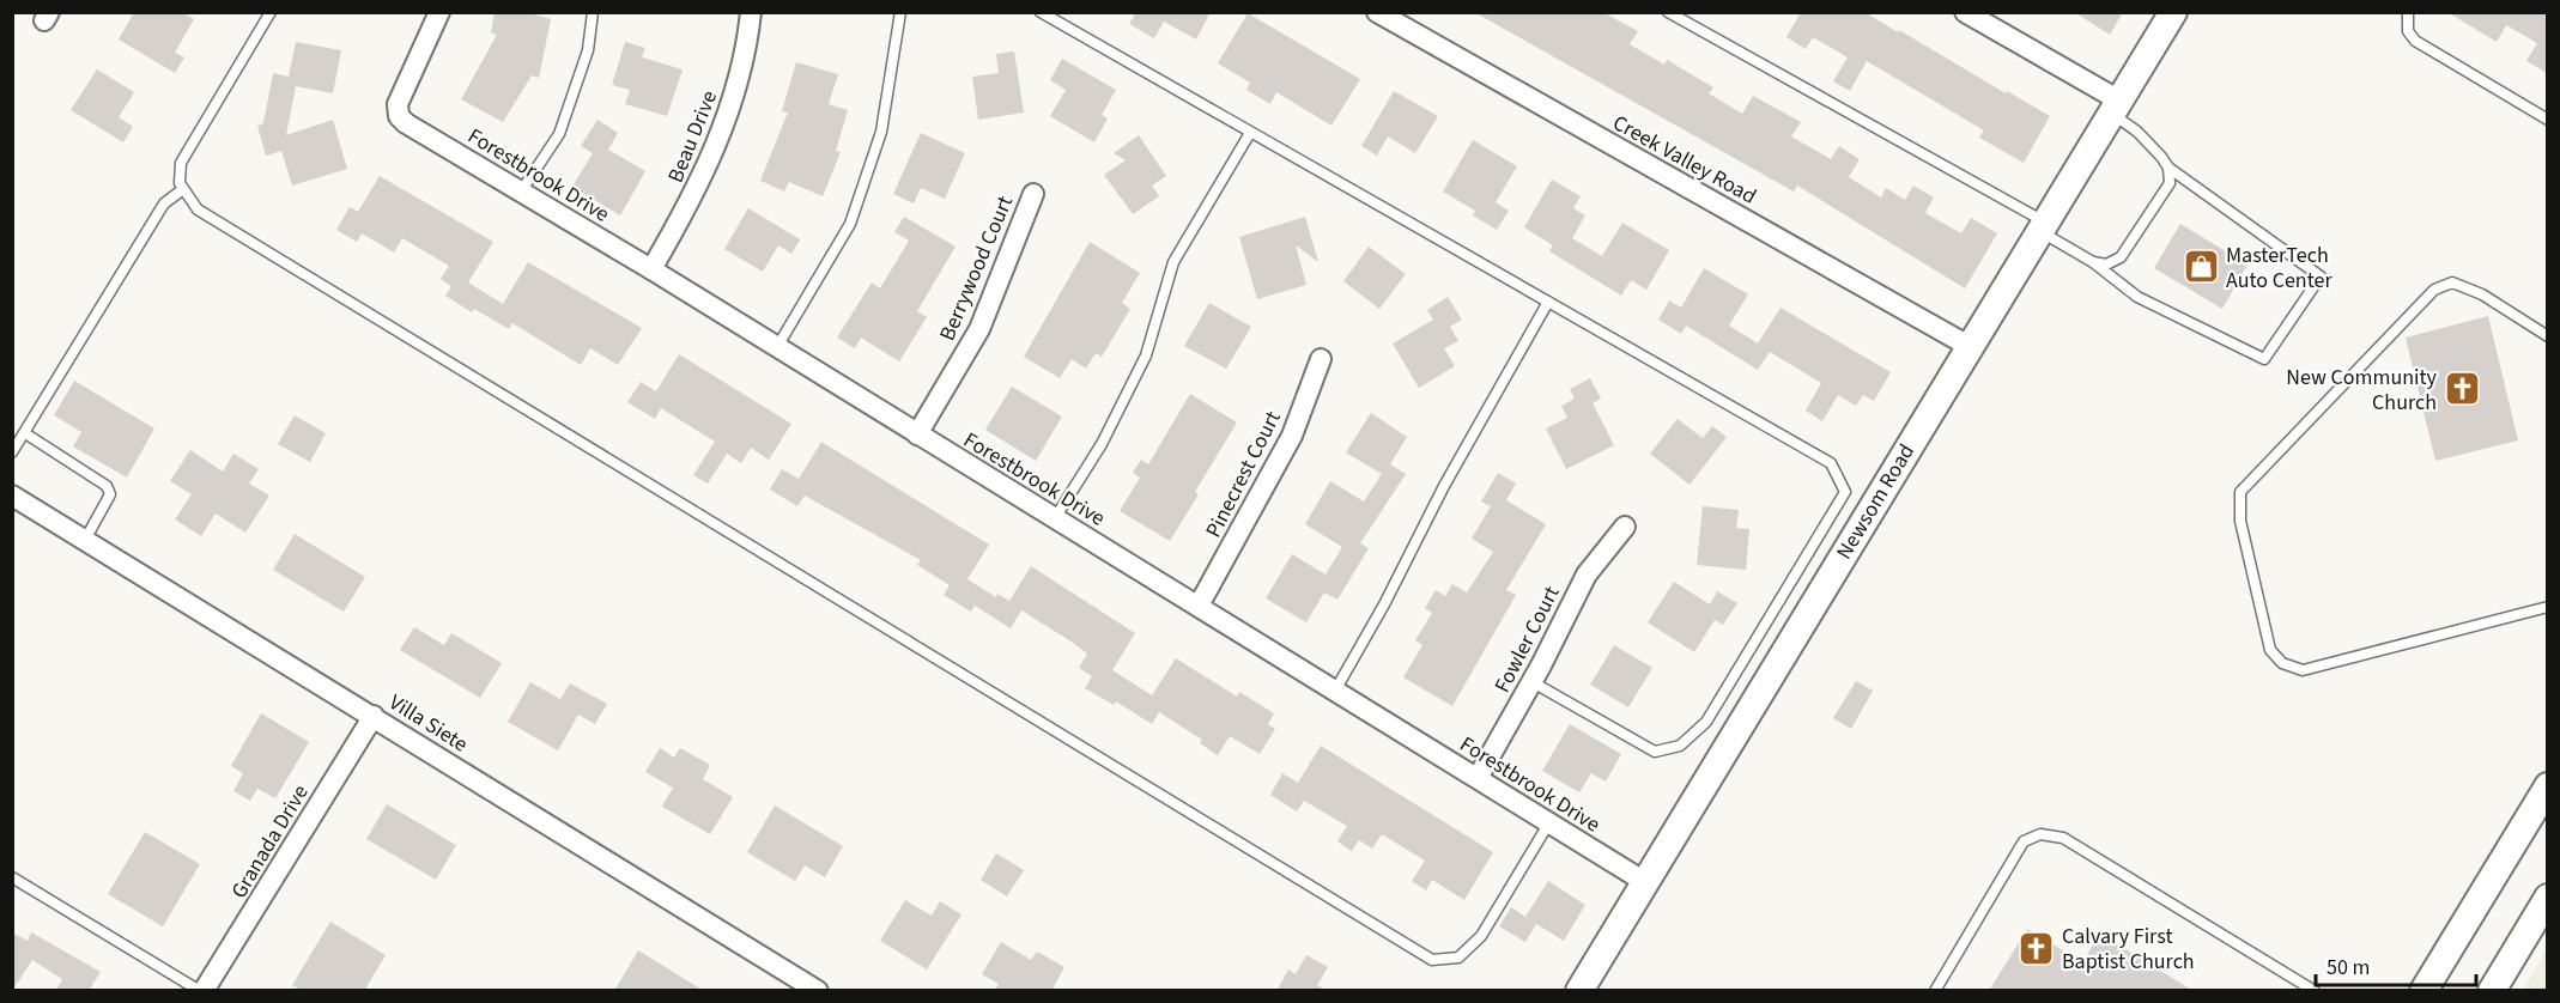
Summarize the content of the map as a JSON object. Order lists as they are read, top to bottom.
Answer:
{
  "streets": {
    "street": [
      "Beau Drive",
      "Creek Valley Road",
      "Forestbrook Drive",
      "Berrywood Court",
      "Pinecrest Court",
      "Newsom Road",
      "Fowler Court",
      "Villa Siete",
      "Granada Drive"
    ]
  },
  "crossings": [
    ["Beau Drive", "Forestbrook Drive"],
    ["Creek Valley Road", "Newsom Road"],
    ["Forestbrook Drive", "Berrywood Court"],
    ["Forestbrook Drive", "Pinecrest Court"],
    ["Forestbrook Drive", "Newsom Road"],
    ["Forestbrook Drive", "Fowler Court"],
    ["Villa Siete", "Granada Drive"]
  ],
  "places": {
    "shop": ["MasterTech Auto Center"],
    "church": ["New Community Church", "Calvary First Baptist Church"]
  },
  "scale_bar": "50 m"
}
